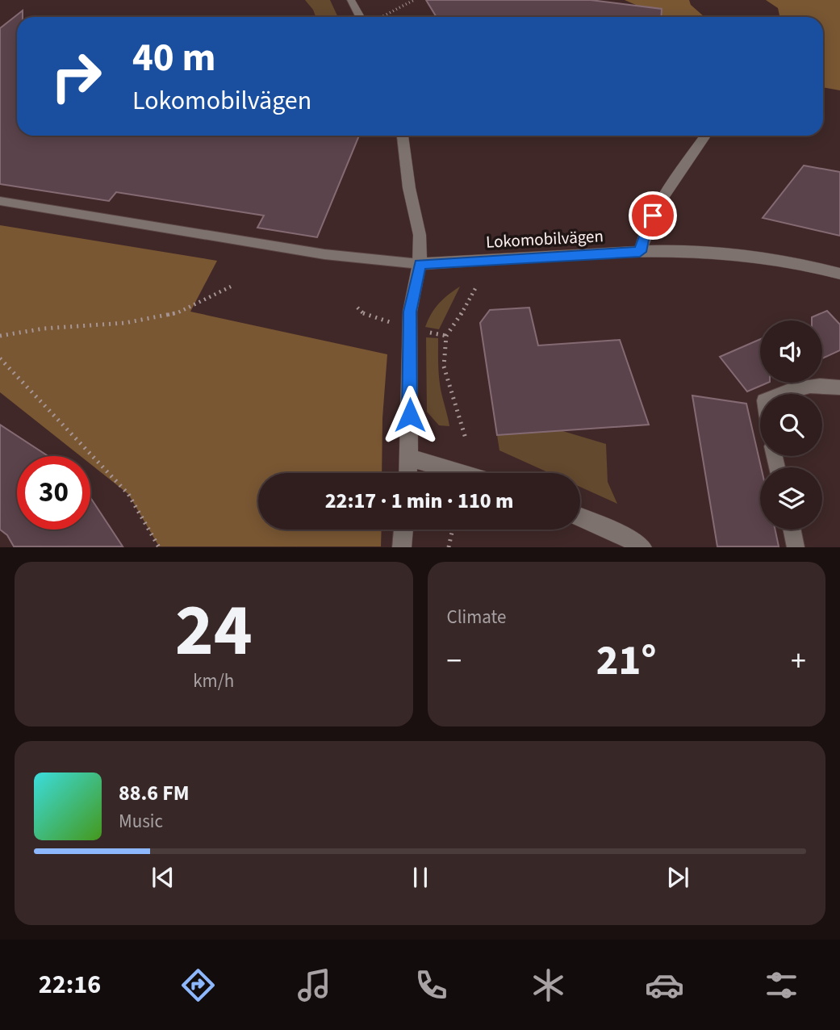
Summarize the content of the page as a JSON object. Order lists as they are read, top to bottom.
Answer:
{
  "streets": {
    "street": ["Lokomobilvägen"]
  },
  "page": {
    "turn": ["40 m", "Lokomobilvägen"],
    "limit": "30",
    "trip": "22:17 · 1 min · 110 m",
    "tile": [
      ["24", "km/h"],
      "Climate"
    ],
    "heat": ["−", "21°", "+"],
    "song": ["88.6 FM", "Music"],
    "tabs": "22:16"
  }
}
